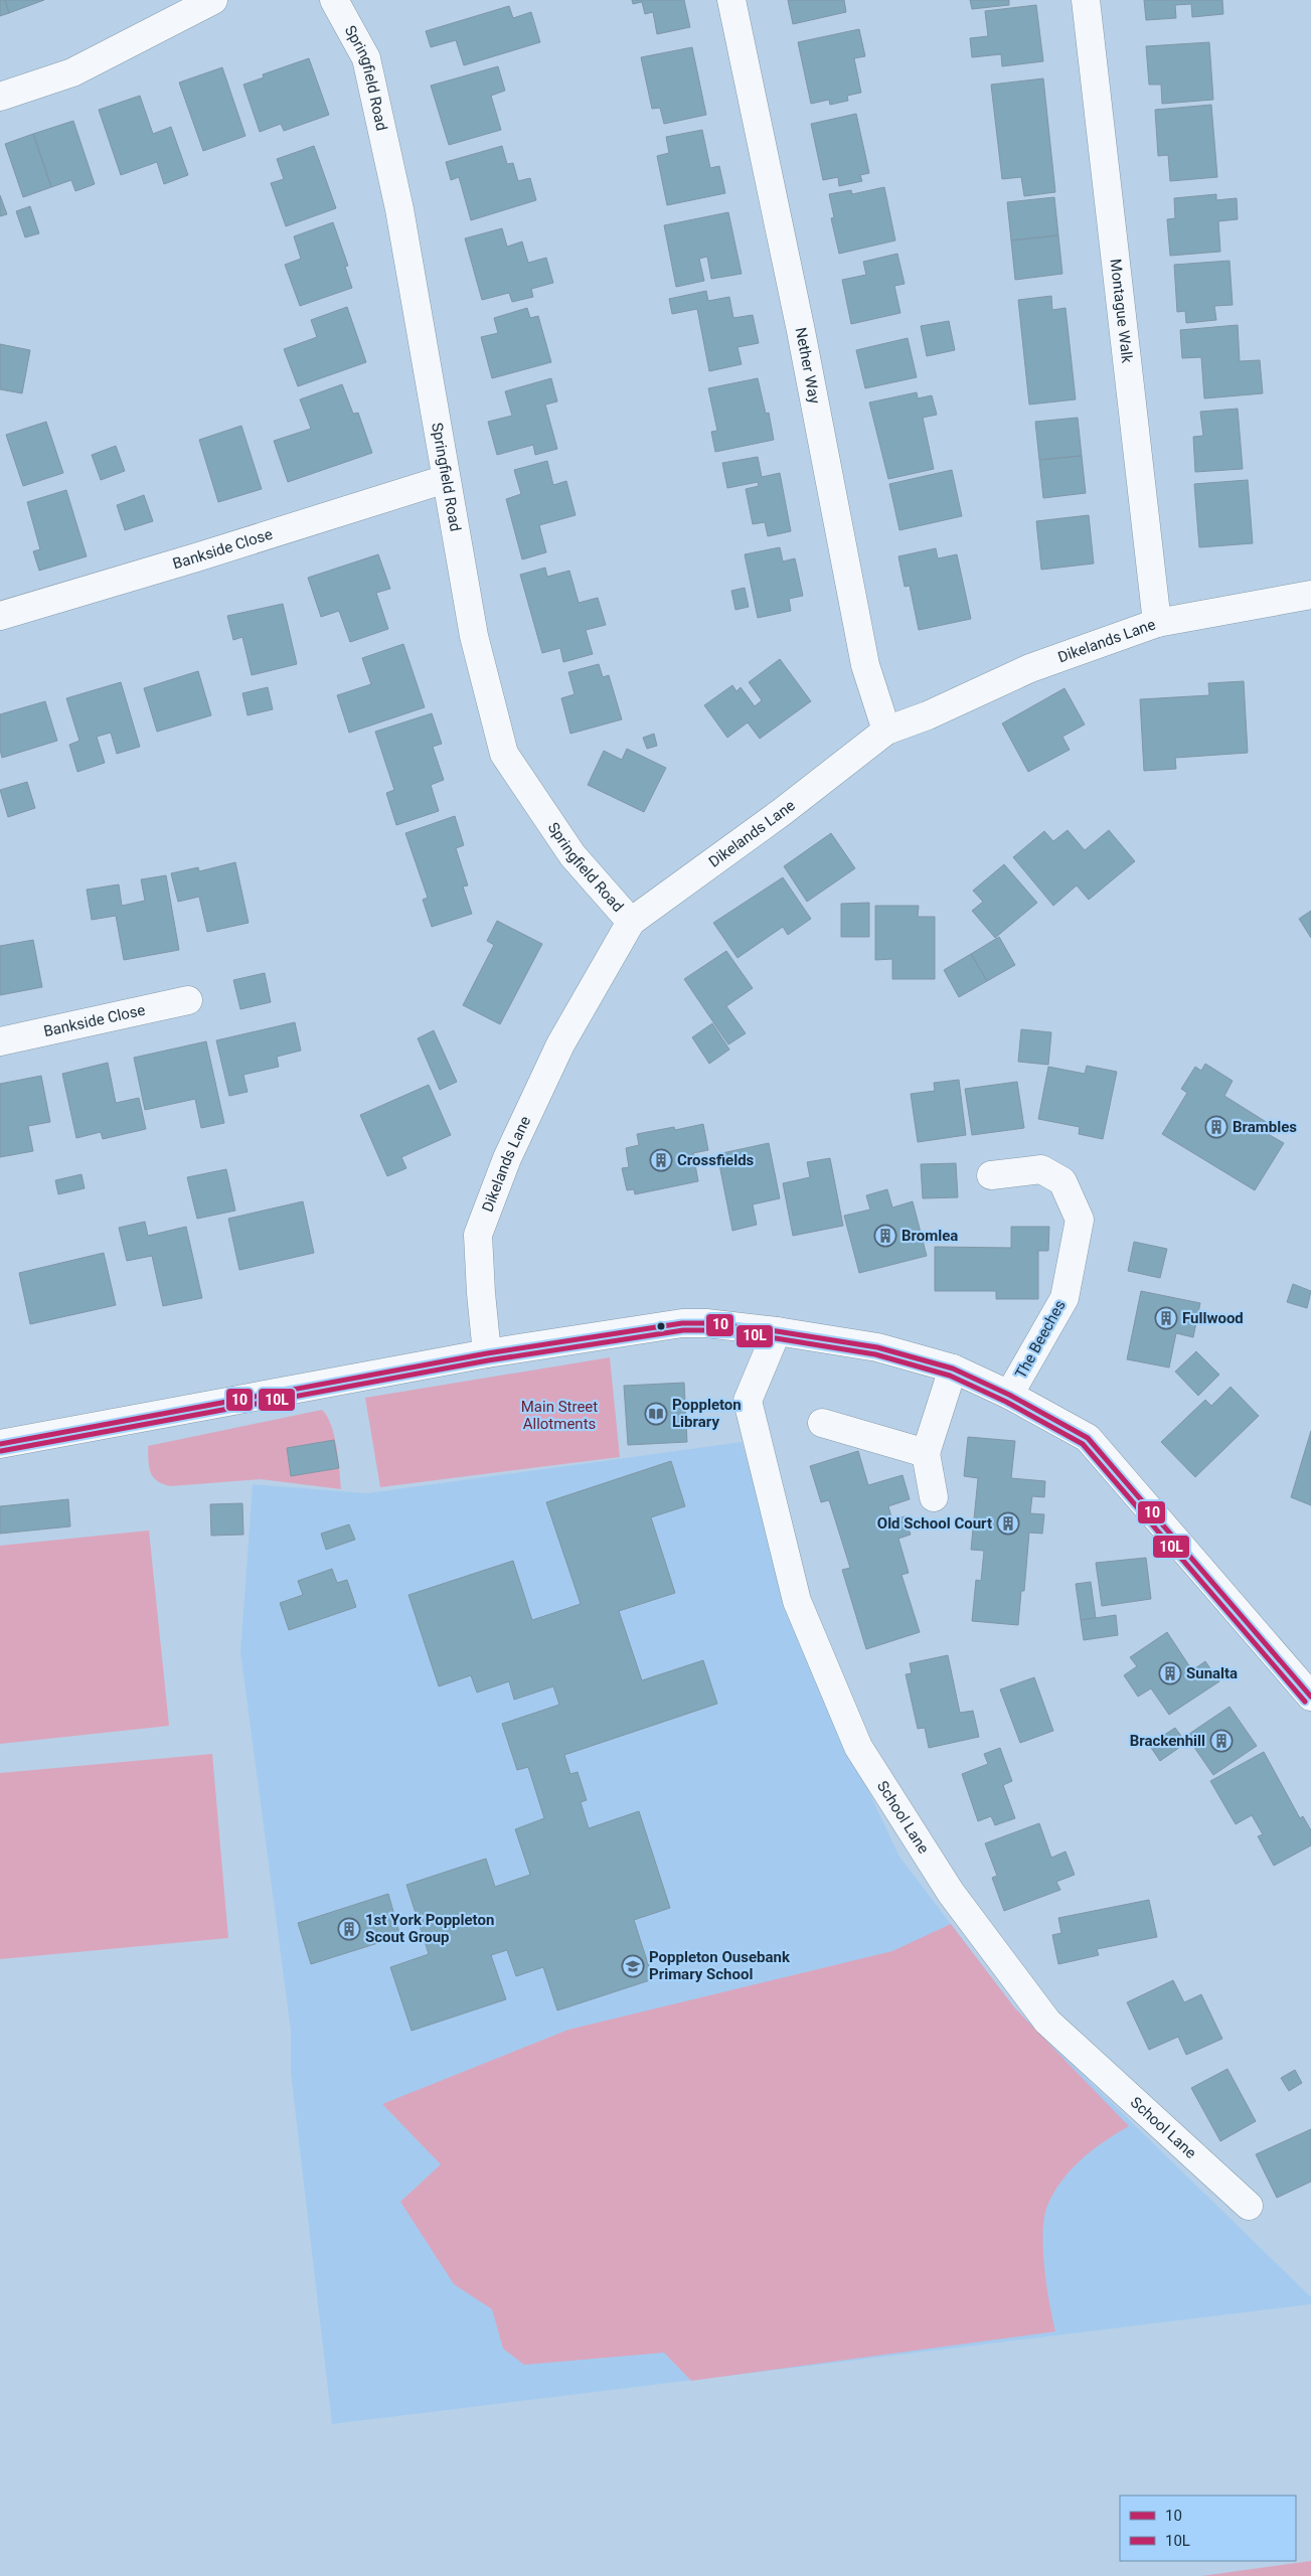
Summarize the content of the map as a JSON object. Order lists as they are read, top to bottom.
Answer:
{
  "streets": {
    "street": [
      "Springfield Road",
      "Montague Walk",
      "Nether Way",
      "Bankside Close",
      "Dikelands Lane",
      "The Beeches",
      "School Lane"
    ]
  },
  "crossings": [
    ["Springfield Road", "Bankside Close"],
    ["Springfield Road", "Dikelands Lane"],
    ["Montague Walk", "Dikelands Lane"],
    ["Nether Way", "Dikelands Lane"]
  ],
  "parks": ["Main Street Allotments"],
  "places": {
    "building": [
      "Brambles",
      "Crossfields",
      "Bromlea",
      "Fullwood",
      "Old School Court",
      "Sunalta",
      "Brackenhill",
      "1st York Poppleton Scout Group"
    ],
    "library": ["Poppleton Library"],
    "school or university": ["Poppleton Ousebank Primary School"]
  },
  "lines": ["transit line 10", "transit line 10L"],
  "legend": ["10", "10L"]
}
